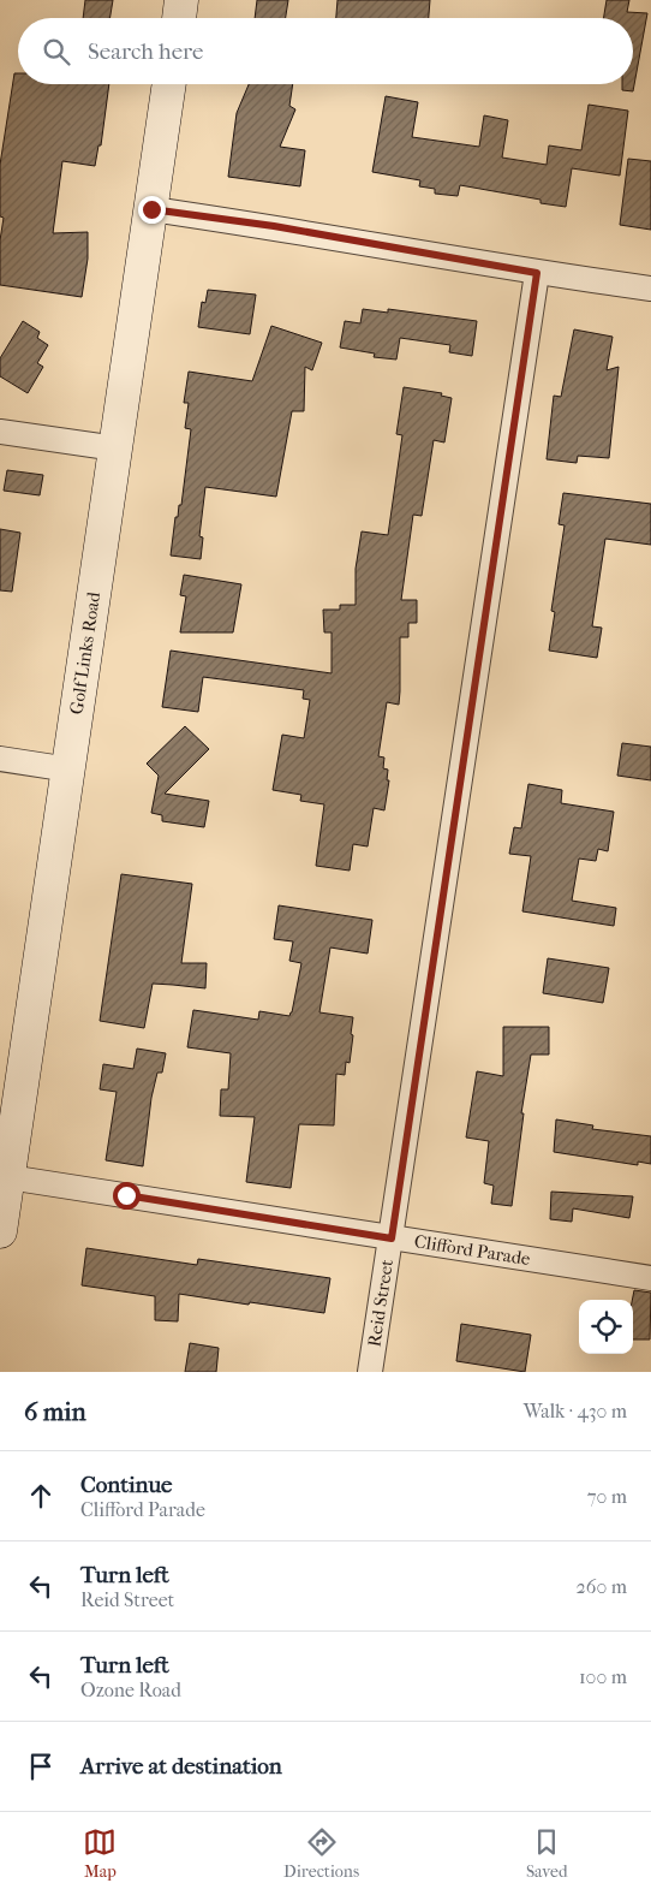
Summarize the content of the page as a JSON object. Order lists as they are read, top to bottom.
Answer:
{
  "streets": {
    "main road": ["Golf Links Road"],
    "street": ["Clifford Parade", "Reid Street"]
  },
  "crossings": [
    ["Golf Links Road", "Clifford Parade"],
    ["Clifford Parade", "Reid Street"]
  ],
  "page": {
    "search": "Search here",
    "heading": ["6 min", "Walk · 430 m"],
    "list": [
      ["Continue", "Clifford Parade", "70 m"],
      ["Turn left", "Reid Street", "260 m"],
      ["Turn left", "Ozone Road", "100 m"],
      "Arrive at destination"
    ],
    "nav": ["Map", "Directions", "Saved"]
  }
}
